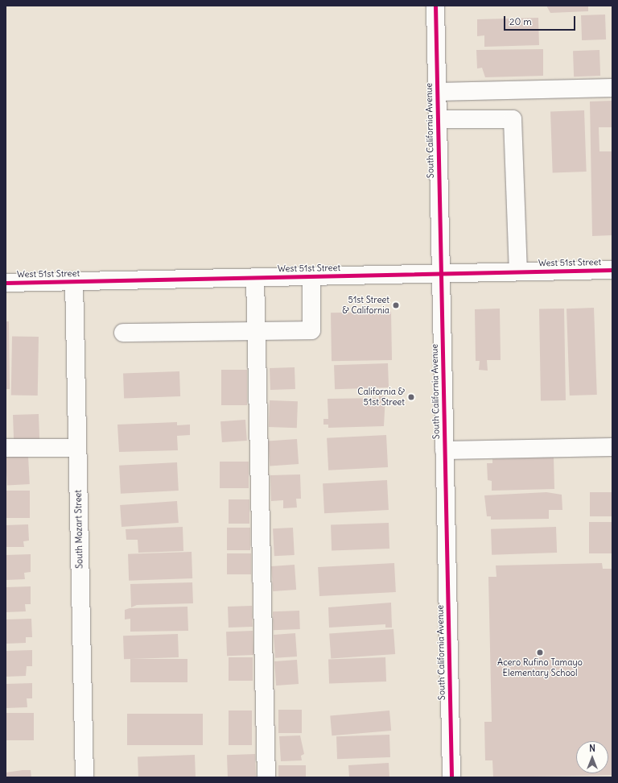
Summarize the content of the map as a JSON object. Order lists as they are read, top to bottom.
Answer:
{
  "streets": {
    "street": ["South California Avenue", "West 51st Street", "South Mozart Street"]
  },
  "crossings": [
    ["South California Avenue", "West 51st Street"],
    ["West 51st Street", "South Mozart Street"]
  ],
  "places": ["51st Street & California", "California & 51st Street", "Acero Rufino Tamayo Elementary School"],
  "scale_bar": "20 m",
  "north": "top"
}
